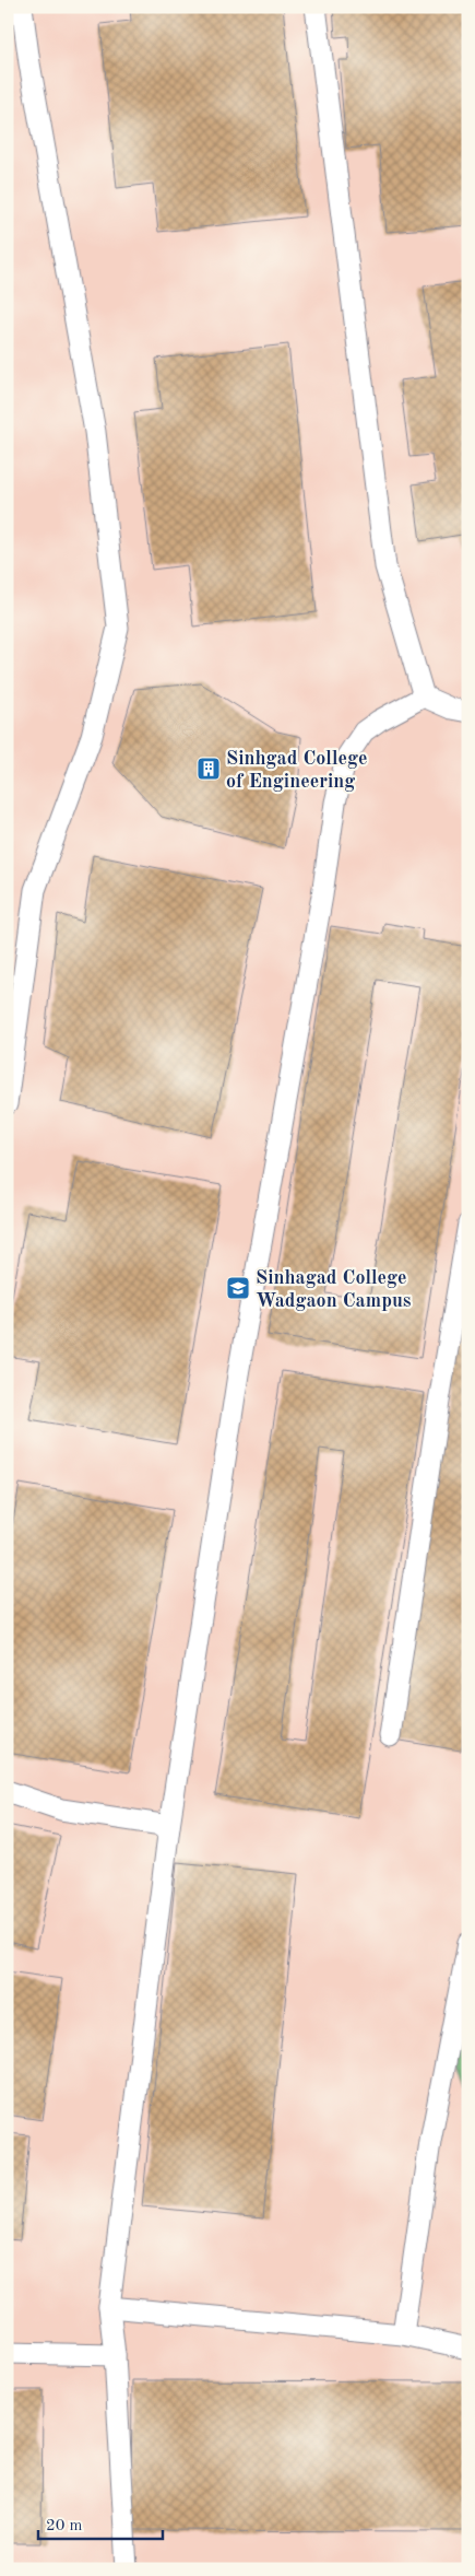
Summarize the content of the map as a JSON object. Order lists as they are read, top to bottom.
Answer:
{
  "places": {
    "building": ["Sinhgad College of Engineering"],
    "school or university": ["Sinhagad College Wadgaon Campus"]
  },
  "scale_bar": "20 m"
}
